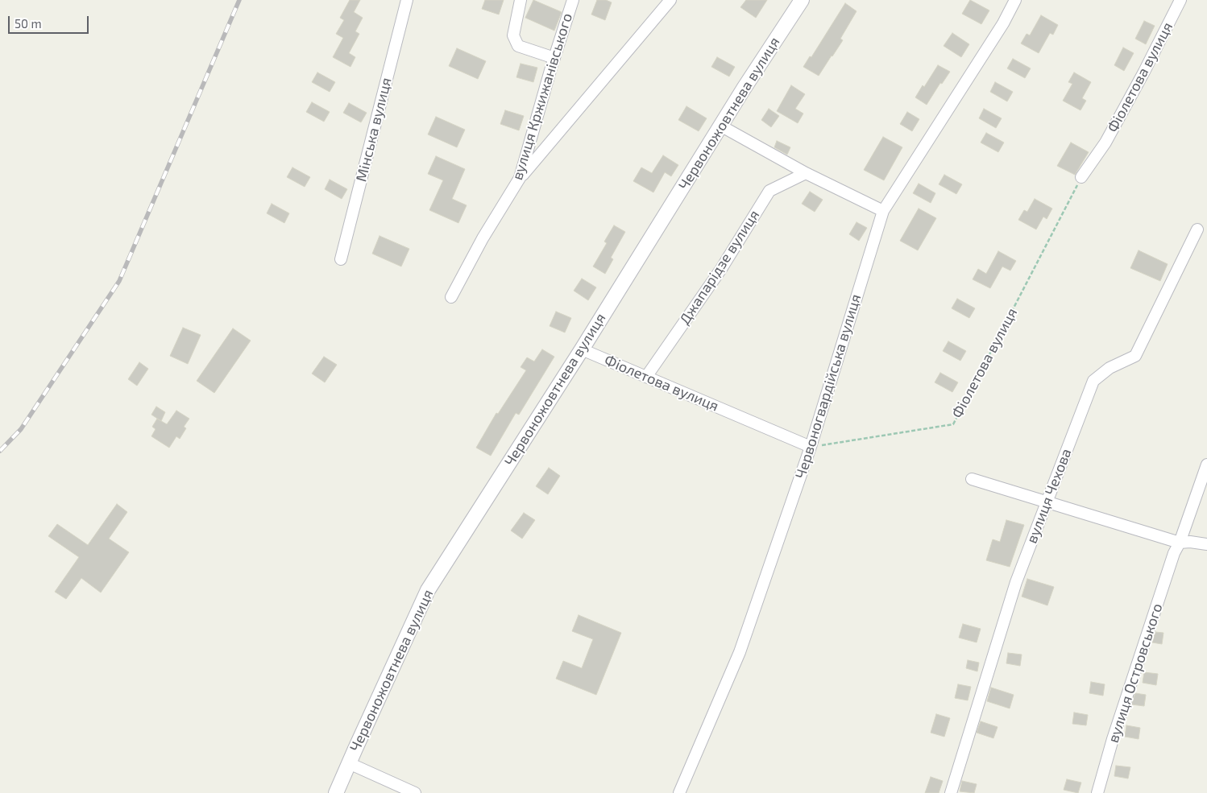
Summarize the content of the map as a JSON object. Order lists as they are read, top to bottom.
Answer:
{
  "streets": {
    "street": [
      "Фіолетова вулиця",
      "вулиця Кржижанівського",
      "Червоножовтнева вулиця",
      "Мінська вулиця",
      "Джапарідзе вулиця",
      "Червоногвардійська вулиця",
      "вулиця Чехова",
      "вулиця Островського"
    ]
  },
  "crossings": [
    ["Фіолетова вулиця", "Червоножовтнева вулиця"],
    ["Фіолетова вулиця", "Джапарідзе вулиця"],
    ["Фіолетова вулиця", "Червоногвардійська вулиця"]
  ],
  "scale_bar": "50 m"
}
